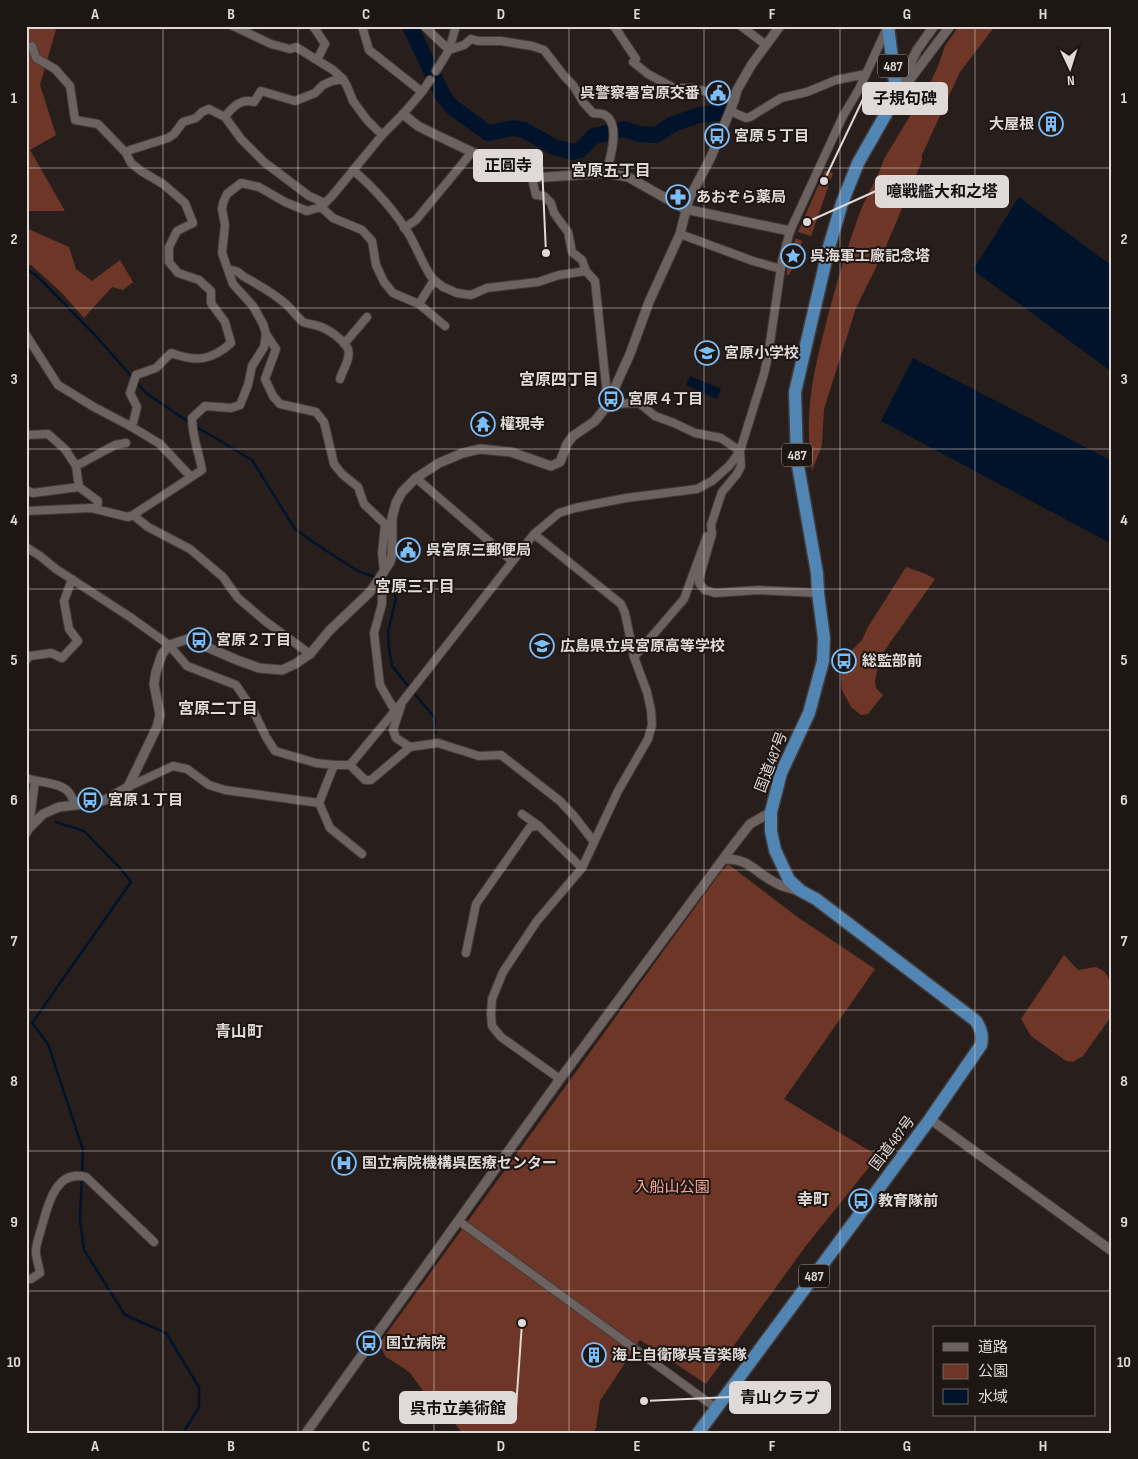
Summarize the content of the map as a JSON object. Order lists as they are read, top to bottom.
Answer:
{
  "streets": {
    "highway": ["487", "国道487号"]
  },
  "districts": [
    "宮原五丁目",
    "宮原四丁目",
    "宮原三丁目",
    "宮原二丁目",
    "青山町",
    "幸町"
  ],
  "parks": ["入船山公園"],
  "places": {
    "public building": ["呉警察署宮原交番", "呉宮原三郵便局"],
    "building": ["大屋根", "海上自衛隊呉音楽隊"],
    "bus stop": [
      "宮原５丁目",
      "宮原４丁目",
      "宮原２丁目",
      "総監部前",
      "宮原１丁目",
      "教育隊前",
      "国立病院"
    ],
    "other": [
      "子規句碑",
      "噫戦艦大和之塔",
      "正圓寺",
      "呉市立美術館",
      "青山クラブ"
    ],
    "pharmacy": ["あおぞら薬局"],
    "place": ["呉海軍工廠記念塔"],
    "school or university": ["宮原小学校", "広島県立呉宮原高等学校"],
    "temple": ["權現寺"],
    "hospital": ["国立病院機構呉医療センター"]
  },
  "legend": ["道路", "公園", "水域"],
  "north": "bottom",
  "grid": {
    "columns": [
      "A",
      "B",
      "C",
      "D",
      "E",
      "F",
      "G",
      "H"
    ],
    "rows": [
      "1",
      "2",
      "3",
      "4",
      "5",
      "6",
      "7",
      "8",
      "9",
      "10"
    ]
  }
}
